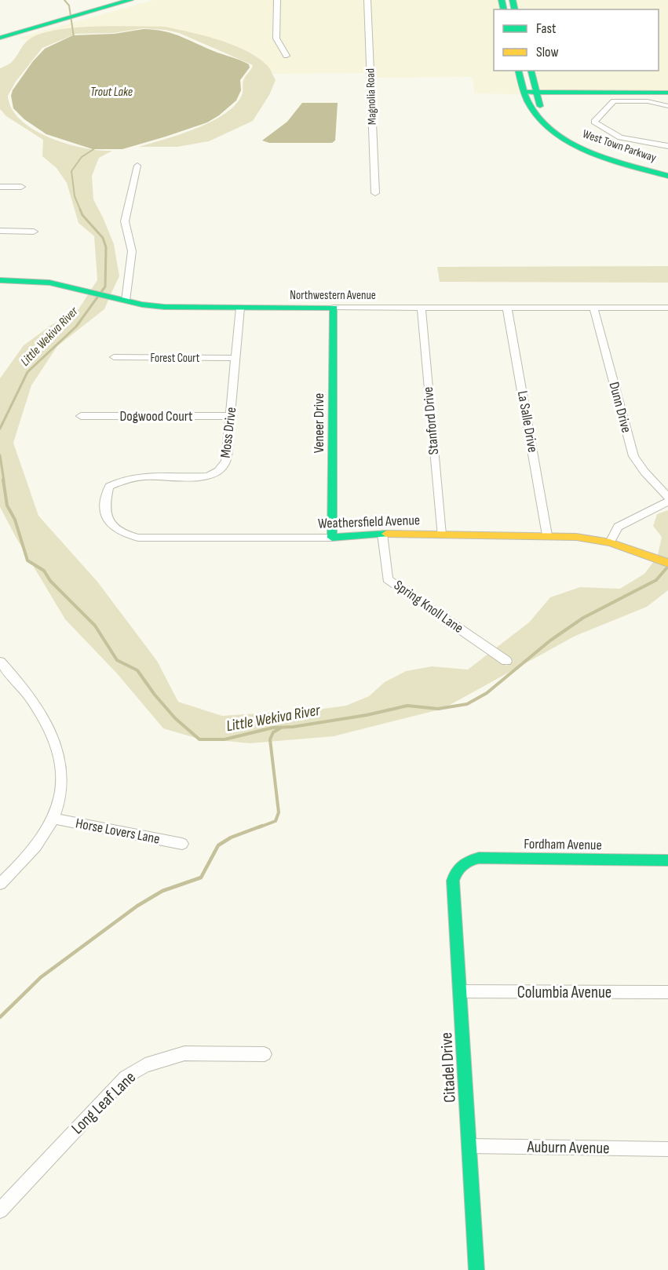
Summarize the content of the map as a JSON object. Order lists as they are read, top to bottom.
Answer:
{
  "streets": {
    "street": [
      "Magnolia Road",
      "West Town Parkway",
      "Northwestern Avenue",
      "Forest Court",
      "Dunn Drive",
      "Dogwood Court",
      "Stanford Drive",
      "La Salle Drive",
      "Veneer Drive",
      "Moss Drive",
      "Weathersfield Avenue",
      "Spring Knoll Lane",
      "Horse Lovers Lane",
      "Fordham Avenue",
      "Columbia Avenue",
      "Citadel Drive",
      "Long Leaf Lane",
      "Auburn Avenue"
    ]
  },
  "crossings": [
    ["Northwestern Avenue", "Dunn Drive"],
    ["Northwestern Avenue", "Stanford Drive"],
    ["Northwestern Avenue", "La Salle Drive"],
    ["Northwestern Avenue", "Veneer Drive"],
    ["Northwestern Avenue", "Moss Drive"],
    ["Forest Court", "Moss Drive"],
    ["Dogwood Court", "Moss Drive"],
    ["Stanford Drive", "Weathersfield Avenue"],
    ["La Salle Drive", "Weathersfield Avenue"],
    ["Veneer Drive", "Weathersfield Avenue"],
    ["Moss Drive", "Weathersfield Avenue"],
    ["Weathersfield Avenue", "Spring Knoll Lane"],
    ["Fordham Avenue", "Citadel Drive"],
    ["Columbia Avenue", "Citadel Drive"],
    ["Citadel Drive", "Auburn Avenue"]
  ],
  "water": ["Trout Lake", "Little Wekiva River"],
  "legend": ["Fast", "Slow"]
}
